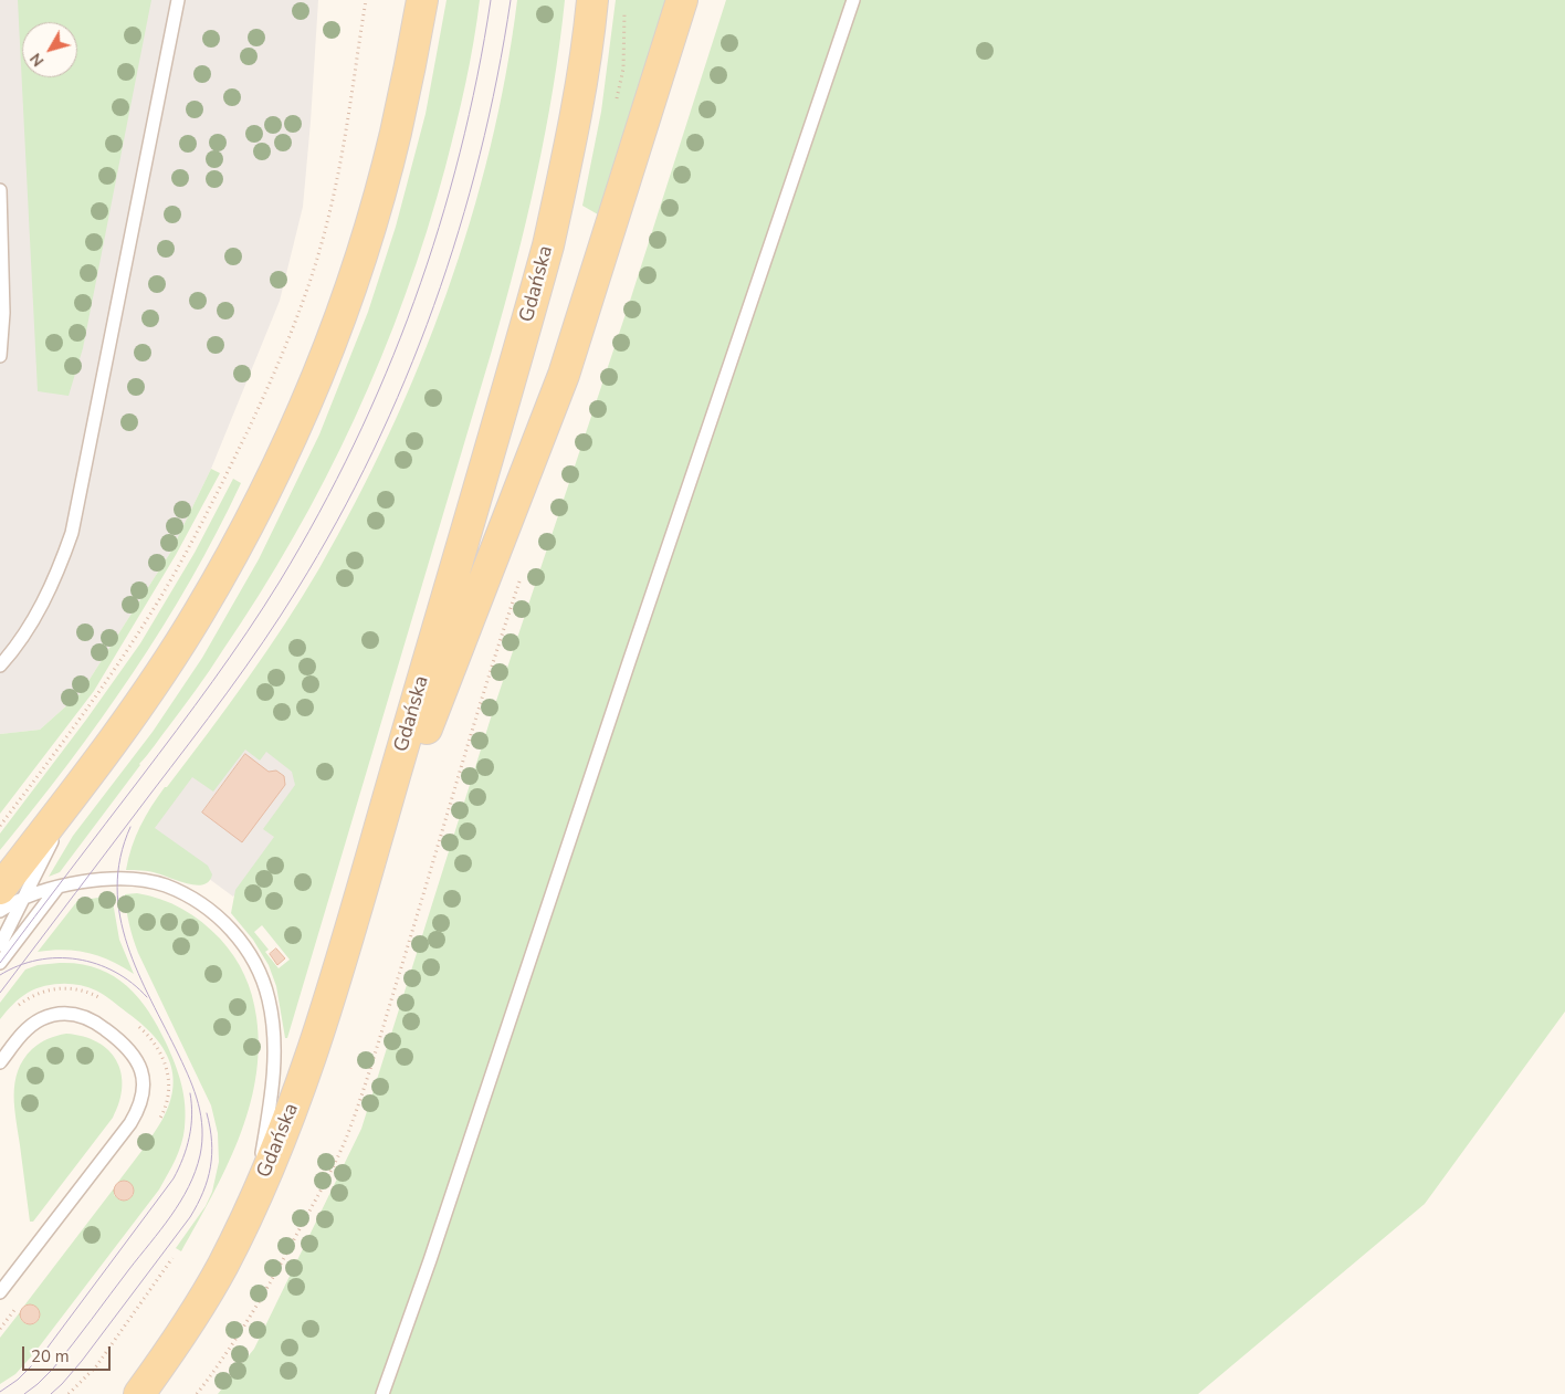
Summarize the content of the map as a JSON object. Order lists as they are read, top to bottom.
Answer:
{
  "streets": {
    "main road": ["Gdańska"]
  },
  "scale_bar": "20 m",
  "north": "bottom left"
}
